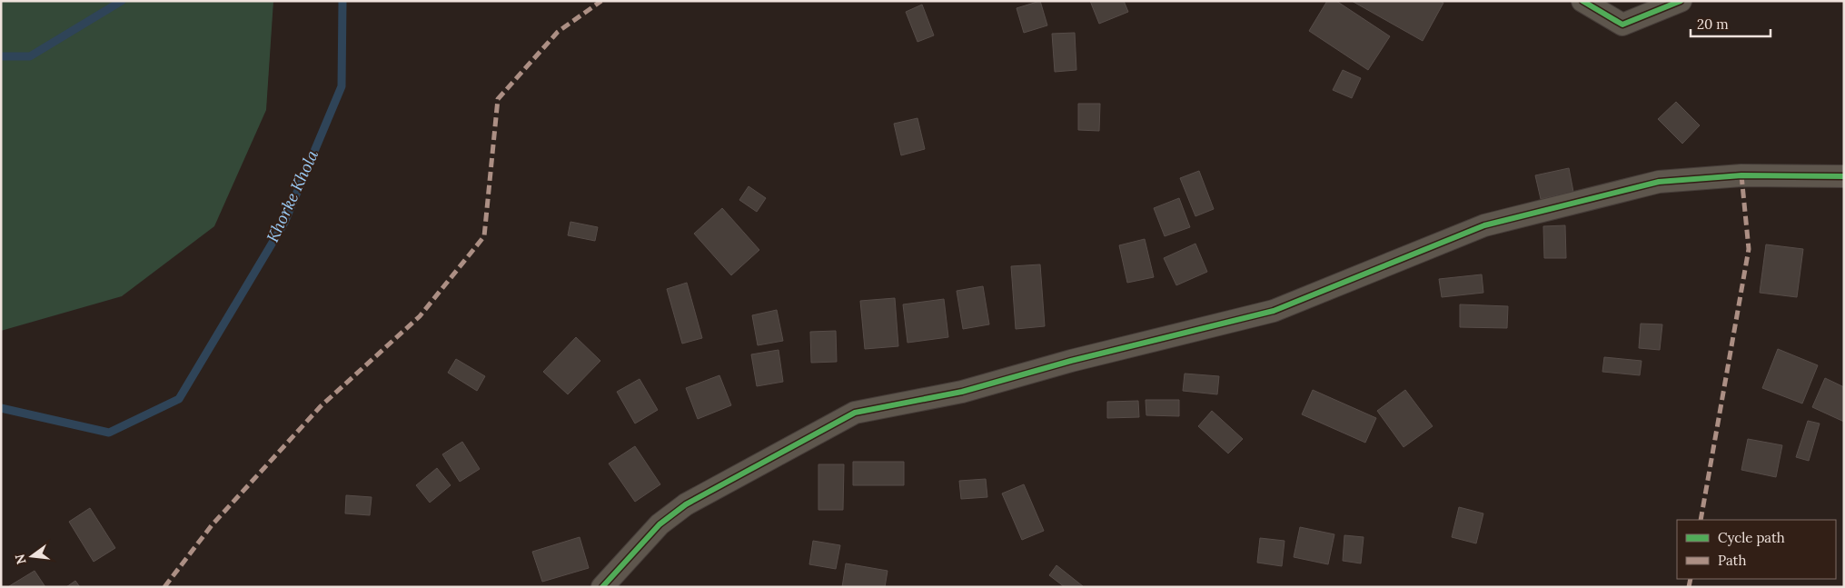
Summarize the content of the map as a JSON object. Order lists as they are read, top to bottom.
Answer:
{
  "water": ["Khorke Khola"],
  "legend": ["Cycle path", "Path"],
  "scale_bar": "20 m",
  "north": "left"
}
